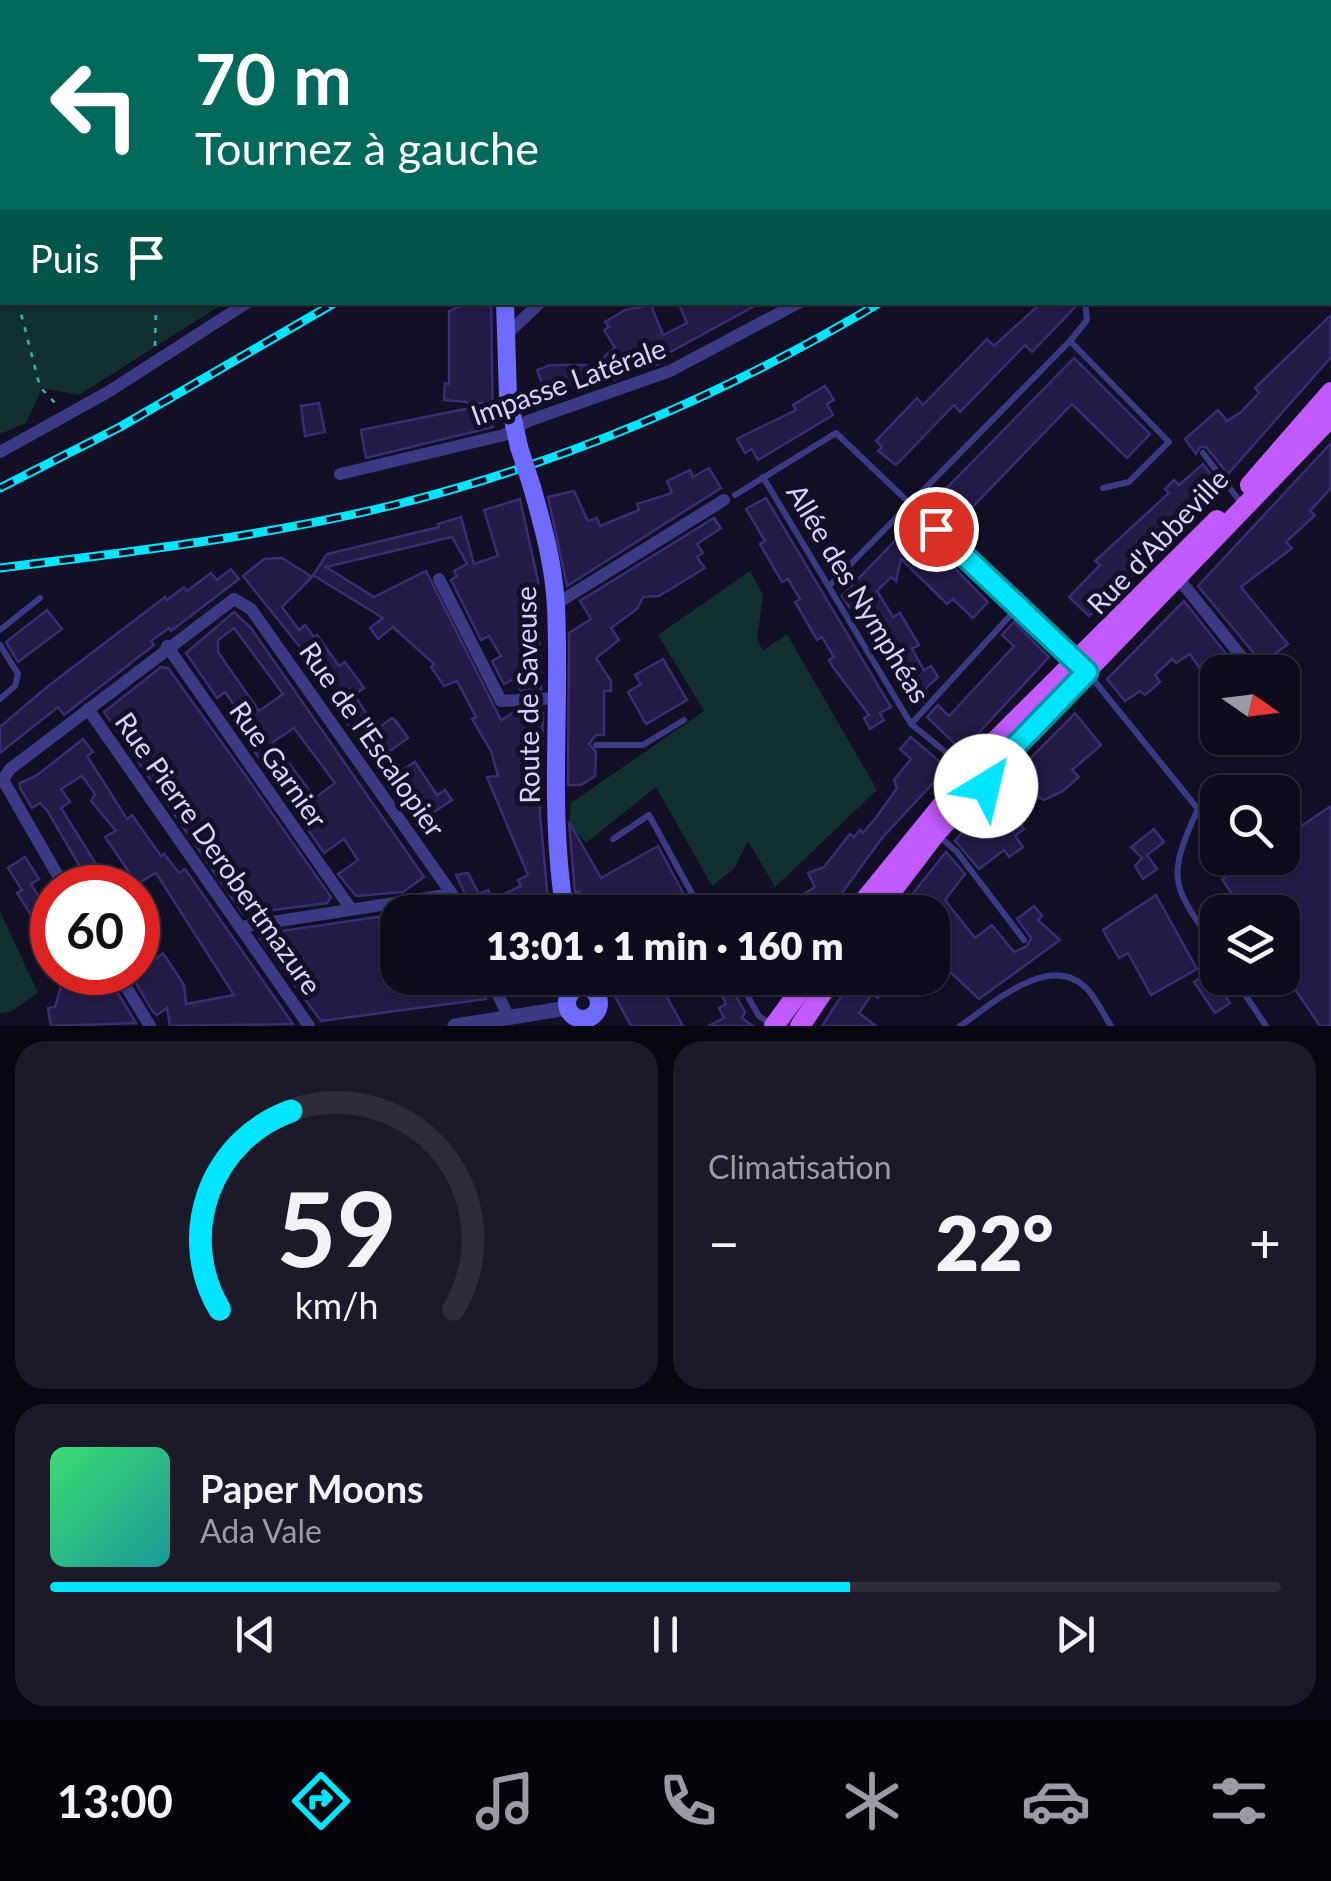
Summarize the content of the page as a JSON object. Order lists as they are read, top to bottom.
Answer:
{
  "streets": {
    "main road": ["Rue d'Abbeville", "Route de Saveuse"],
    "street": [
      "Impasse Latérale",
      "Rue de l'Escalopier",
      "Rue Garnier",
      "Rue Pierre Derobertmazure"
    ],
    "lane": ["Allée des Nymphéas"]
  },
  "crossings": [
    ["Impasse Latérale", "Route de Saveuse"],
    ["Rue d'Abbeville", "Allée des Nymphéas"],
    ["Rue de l'Escalopier", "Rue Garnier"]
  ],
  "north": "right",
  "page": {
    "turn": ["70 m", "Tournez à gauche"],
    "then": "Puis",
    "limit": "60",
    "trip": "13:01 · 1 min · 160 m",
    "tile": "Climatisation",
    "heat": ["−", "22°", "+"],
    "song": ["Paper Moons", "Ada Vale"],
    "tabs": "13:00",
    "gauge": ["59", "km/h"]
  }
}
